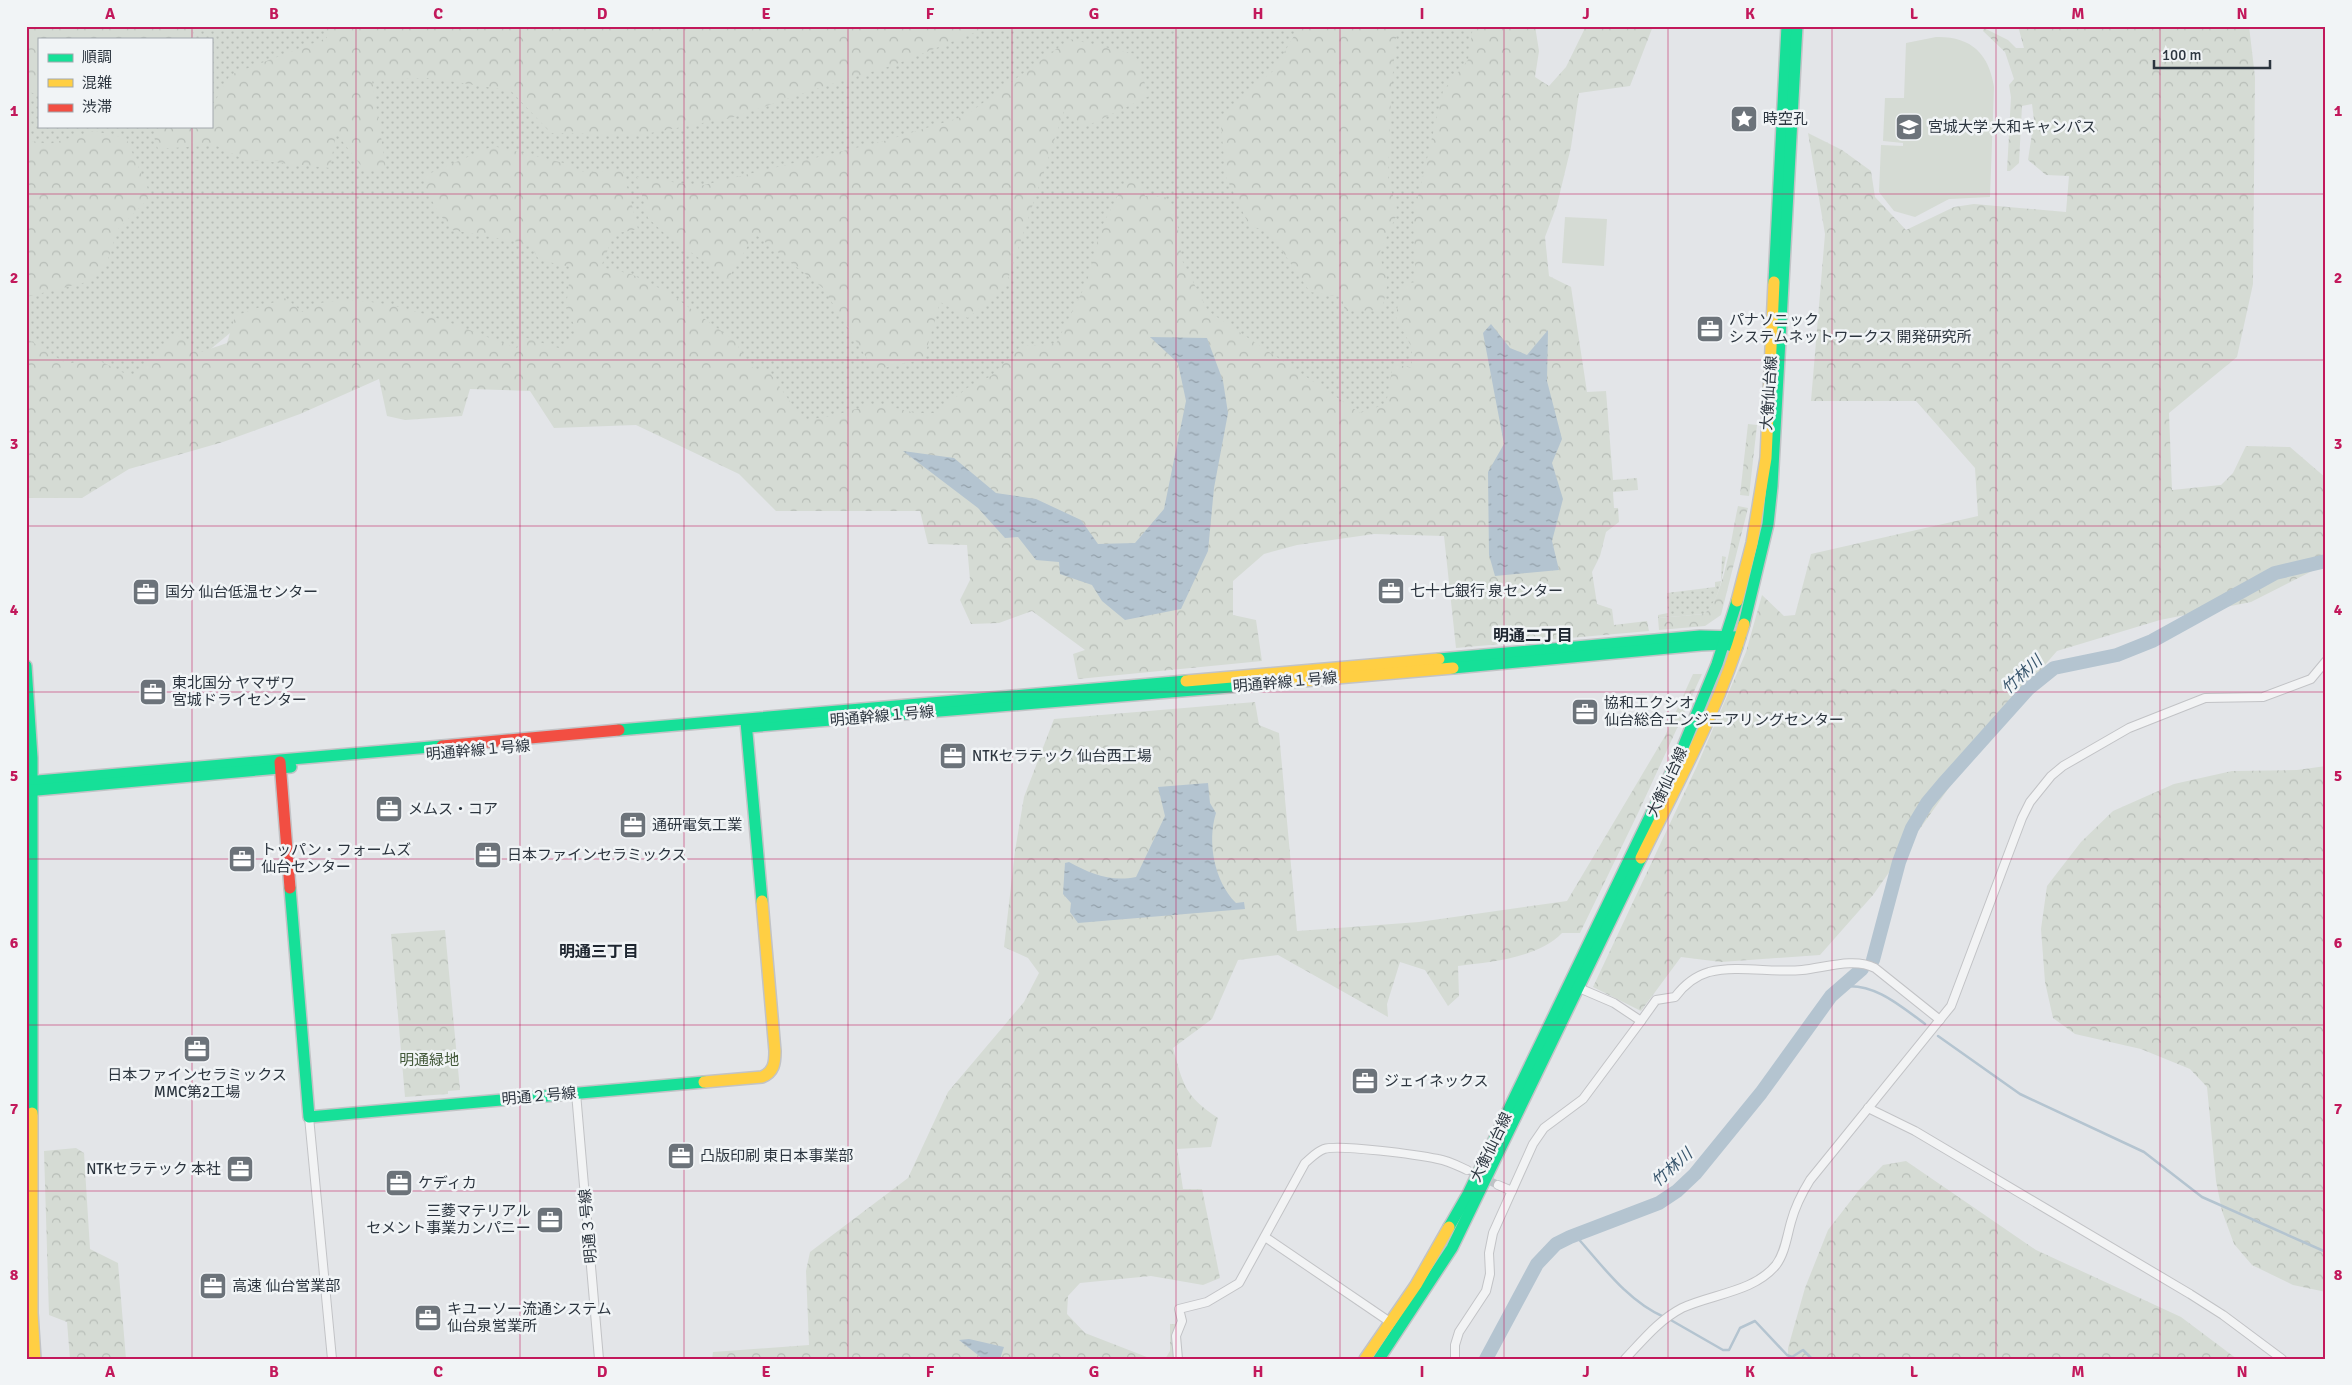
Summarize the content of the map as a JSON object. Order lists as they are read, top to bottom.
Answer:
{
  "streets": {
    "street": [
      "大衡仙台線",
      "明通幹線１号線",
      "明通２号線",
      "明通３号線"
    ]
  },
  "crossings": [
    ["大衡仙台線", "明通幹線１号線"],
    ["明通幹線１号線", "明通２号線"],
    ["明通２号線", "明通３号線"]
  ],
  "districts": ["明通二丁目", "明通三丁目"],
  "water": ["竹林川"],
  "parks": ["明通緑地"],
  "places": {
    "place": ["時空孔"],
    "school or university": ["宮城大学 大和キャンパス"],
    "office": [
      "パナソニック システムネットワークス 開発研究所",
      "七十七銀行 泉センター",
      "国分 仙台低温センター",
      "東北国分 ヤマザワ 宮城ドライセンター",
      "協和エクシオ 仙台総合エンジニアリングセンター",
      "NTKセラテック 仙台西工場",
      "メムス・コア",
      "通研電気工業",
      "日本ファインセラミックス",
      "トッパン・フォームズ 仙台センター",
      "日本ファインセラミックス MMC第2工場",
      "ジェイネックス",
      "凸版印刷 東日本事業部",
      "NTKセラテック 本社",
      "ケディカ",
      "三菱マテリアル セメント事業カンパニー",
      "高速 仙台営業部",
      "キユーソー流通システム 仙台泉営業所"
    ]
  },
  "legend": ["順調", "混雑", "渋滞"],
  "scale_bar": "100 m",
  "grid": {
    "columns": [
      "A",
      "B",
      "C",
      "D",
      "E",
      "F",
      "G",
      "H",
      "I",
      "J",
      "K",
      "L",
      "M",
      "N"
    ],
    "rows": [
      "1",
      "2",
      "3",
      "4",
      "5",
      "6",
      "7",
      "8"
    ]
  }
}
